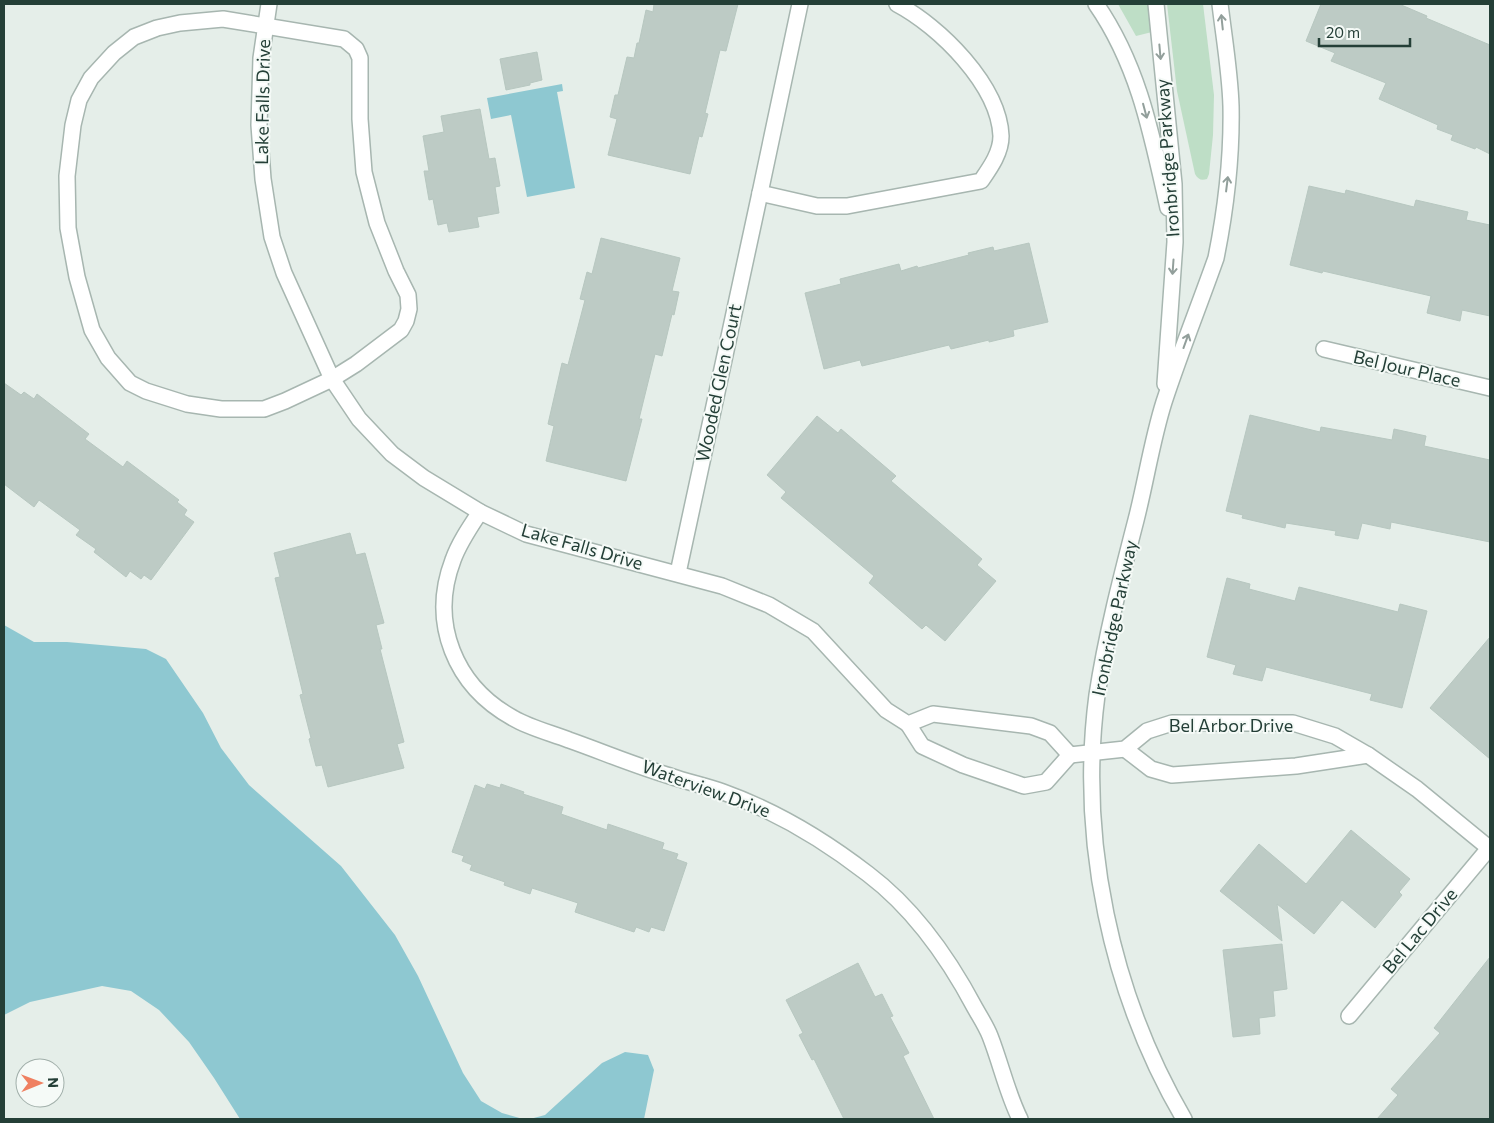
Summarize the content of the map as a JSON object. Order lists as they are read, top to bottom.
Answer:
{
  "streets": {
    "street": [
      "Lake Falls Drive",
      "Ironbridge Parkway",
      "Bel Jour Place",
      "Wooded Glen Court",
      "Bel Arbor Drive",
      "Waterview Drive",
      "Bel Lac Drive"
    ]
  },
  "crossings": [
    ["Lake Falls Drive", "Wooded Glen Court"],
    ["Lake Falls Drive", "Waterview Drive"],
    ["Bel Arbor Drive", "Bel Lac Drive"]
  ],
  "scale_bar": "20 m",
  "north": "right"
}
